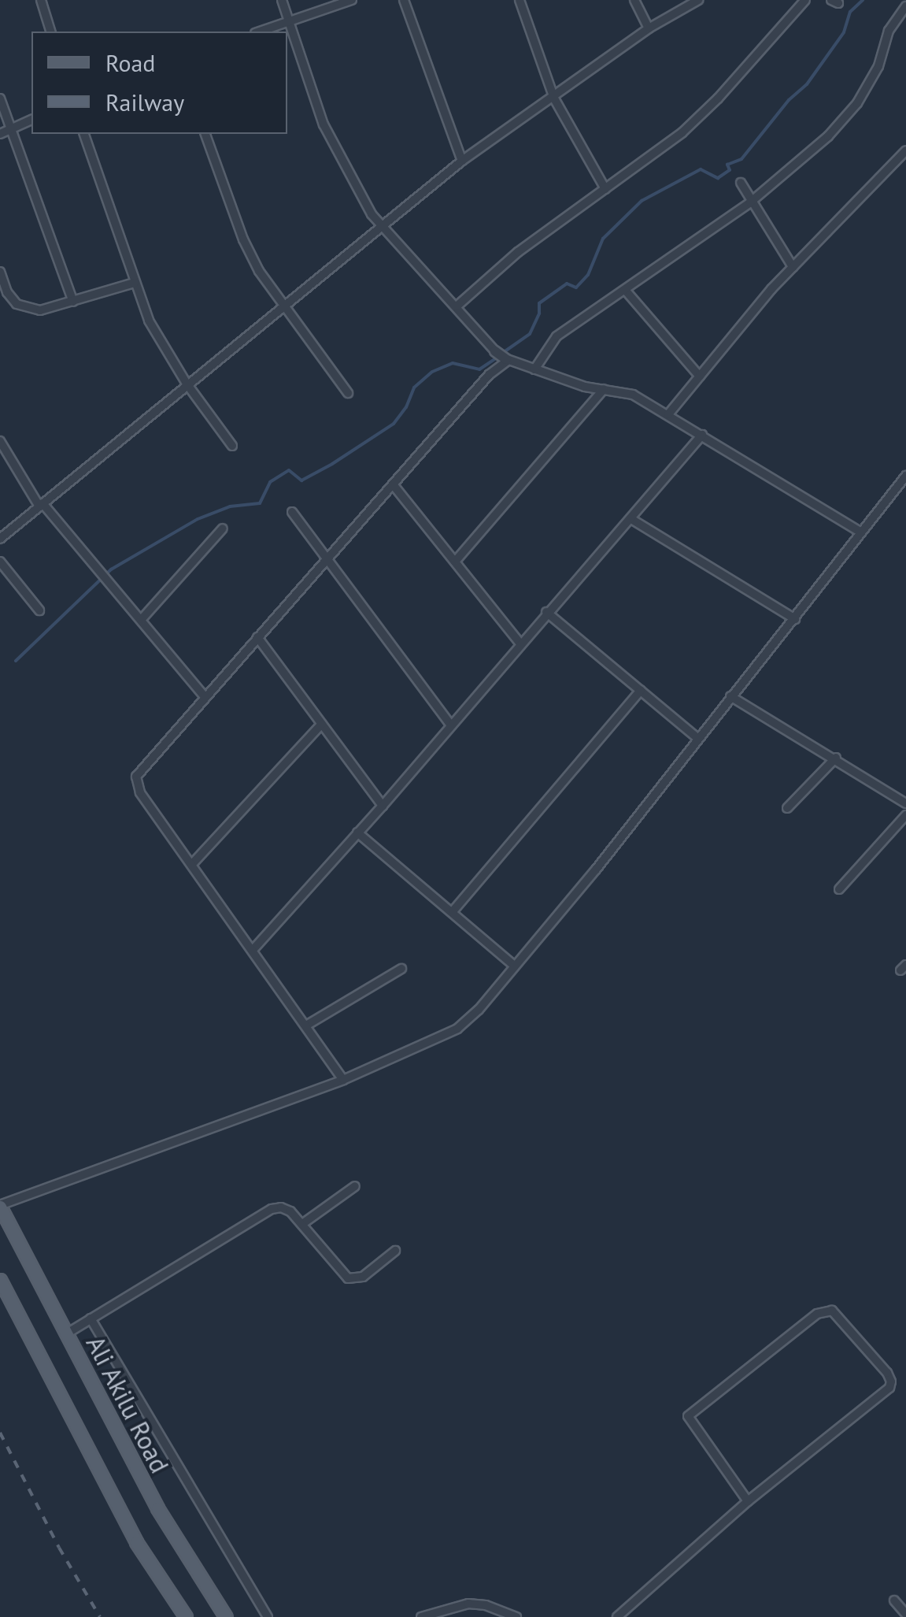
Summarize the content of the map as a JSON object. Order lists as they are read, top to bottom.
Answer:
{
  "streets": {
    "main road": ["Ali Akilu Road"]
  },
  "legend": ["Road", "Railway"]
}
